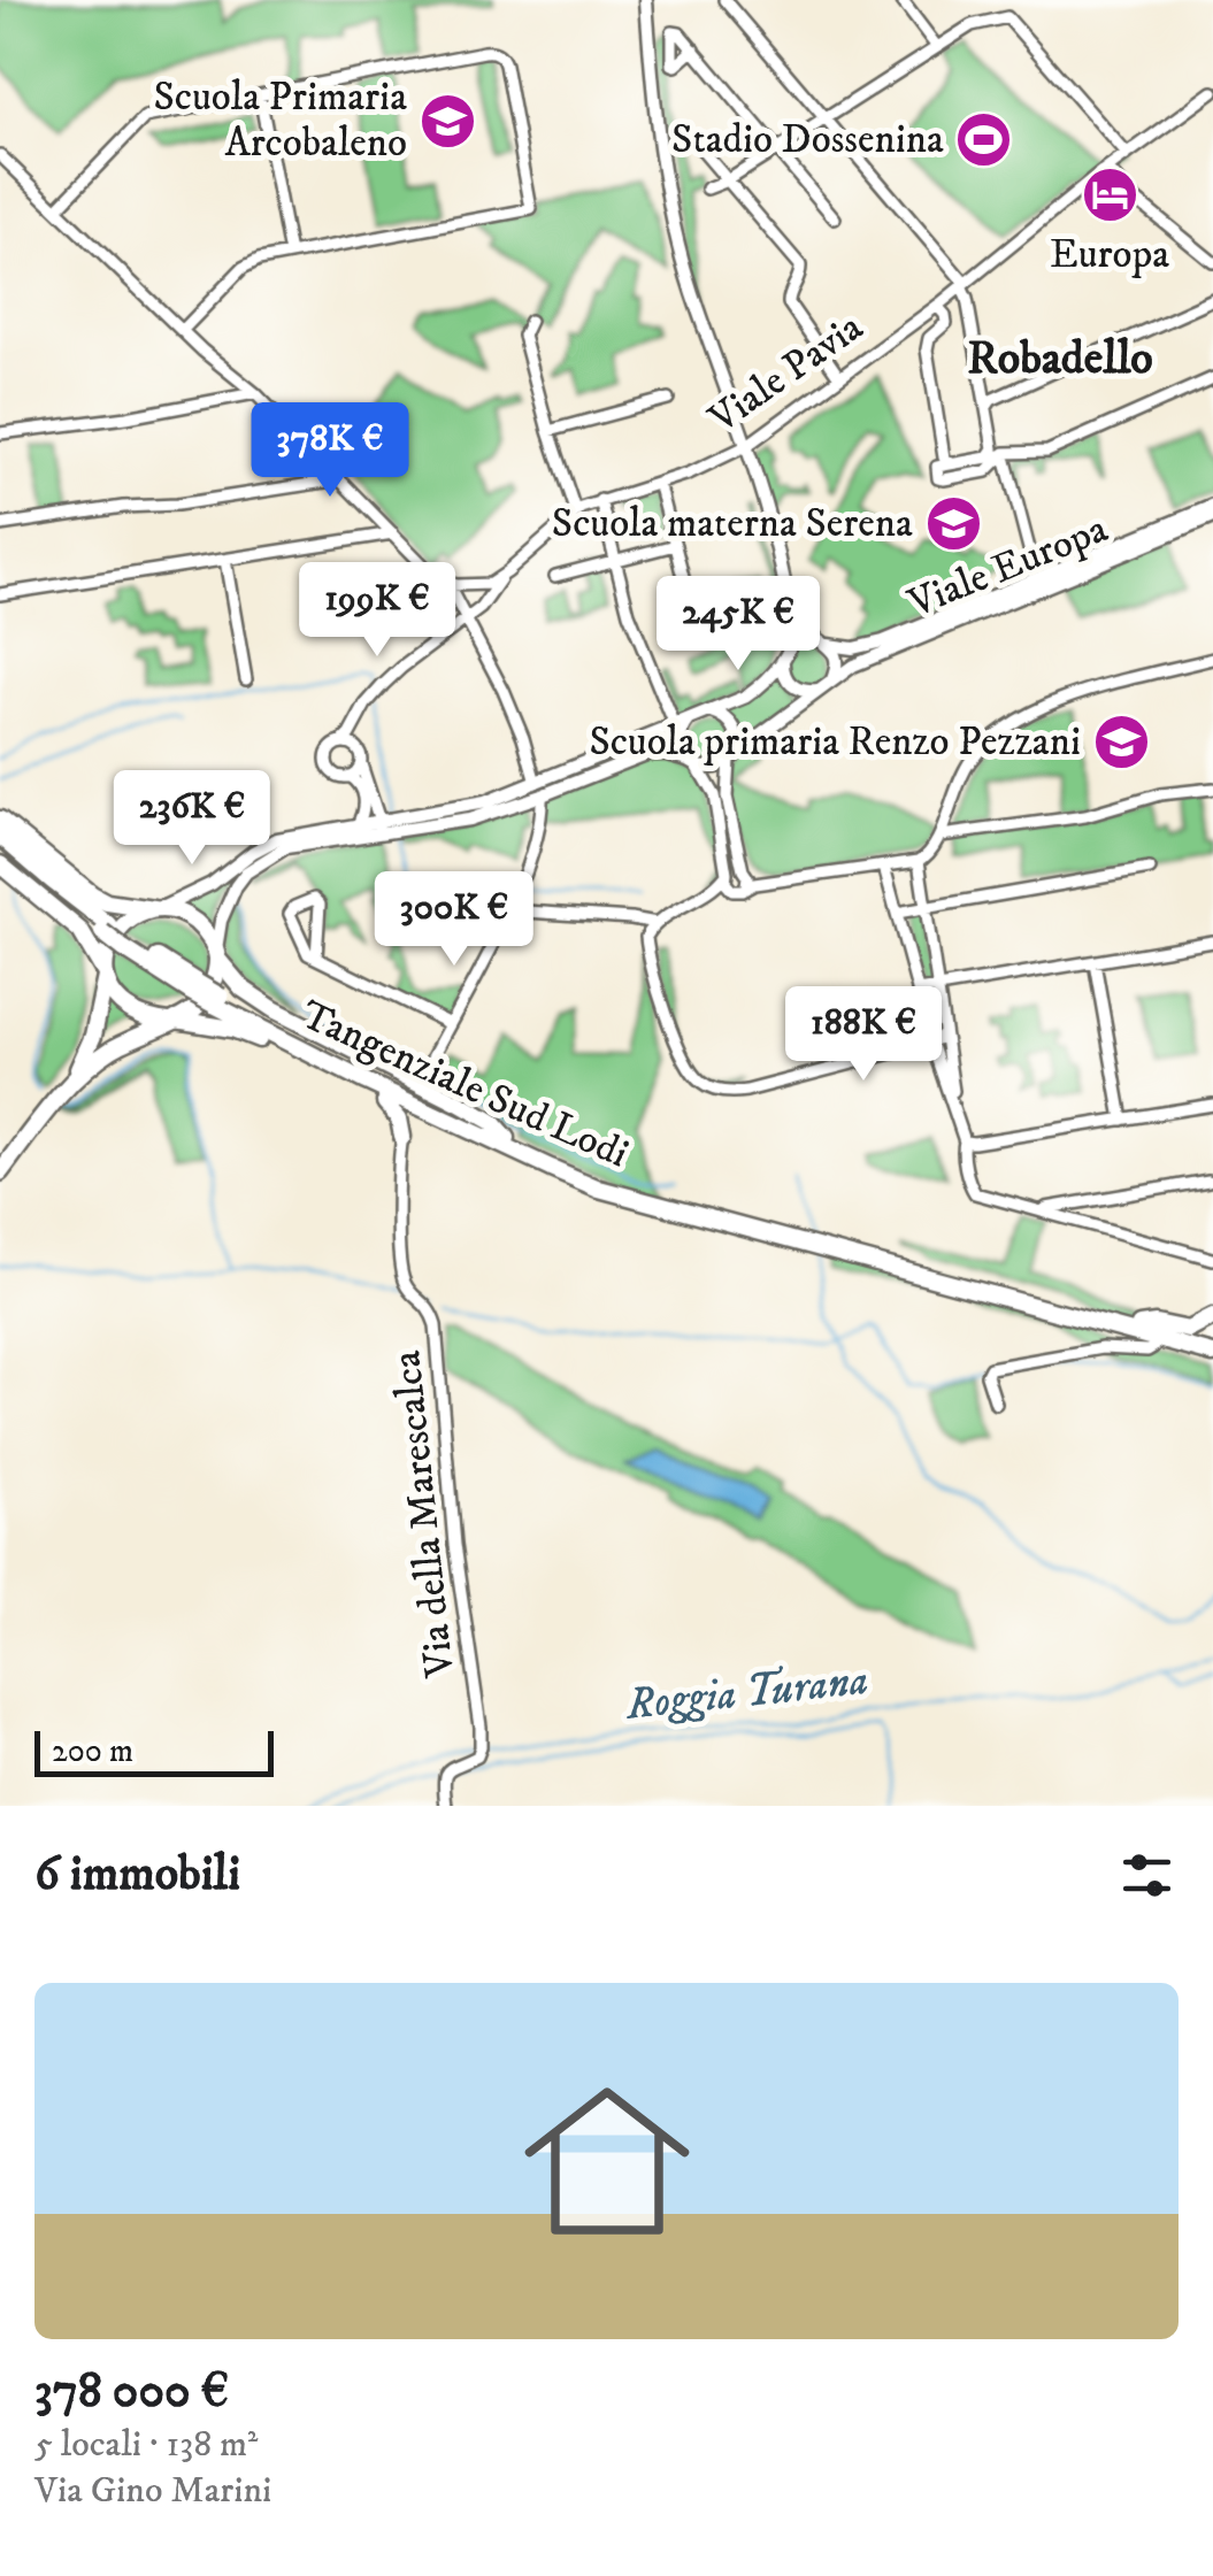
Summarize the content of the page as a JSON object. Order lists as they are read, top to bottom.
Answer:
{
  "streets": {
    "main road": ["Tangenziale Sud Lodi"],
    "street": ["Viale Pavia", "Viale Europa", "Via della Marescalca"]
  },
  "districts": ["Robadello"],
  "water": ["Roggia Turana"],
  "places": {
    "school or university": ["Scuola Primaria Arcobaleno", "Scuola materna Serena", "Scuola primaria Renzo Pezzani"],
    "sports": ["Stadio Dossenina"],
    "hotel": ["Europa"]
  },
  "scale_bar": "200 m",
  "page": {
    "price": [
      "378K €",
      "199K €",
      "245K €",
      "236K €",
      "300K €",
      "188K €"
    ],
    "scale": "200 m",
    "heading": "6 immobili",
    "list": [
      {
        "name": "378 000 €",
        "note": "5 locali · 138 m² · Via Gino Marini"
      }
    ]
  }
}
